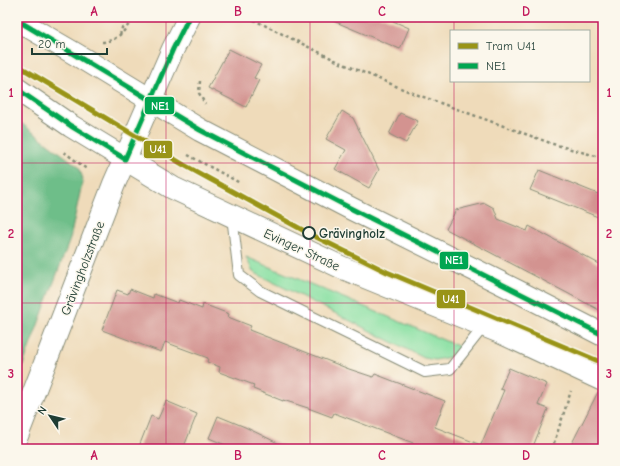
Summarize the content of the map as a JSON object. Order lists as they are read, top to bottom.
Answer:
{
  "streets": {
    "main road": ["Evinger Straße", "Grävingholzstraße"]
  },
  "crossings": [
    ["Evinger Straße", "Grävingholzstraße"]
  ],
  "places": ["Grävingholz"],
  "lines": ["transit line NE1", "tram line U41"],
  "legend": ["Tram U41", "NE1"],
  "scale_bar": "20 m",
  "north": "top left",
  "grid": {
    "columns": [
      "A",
      "B",
      "C",
      "D"
    ],
    "rows": ["1", "2", "3"]
  }
}
